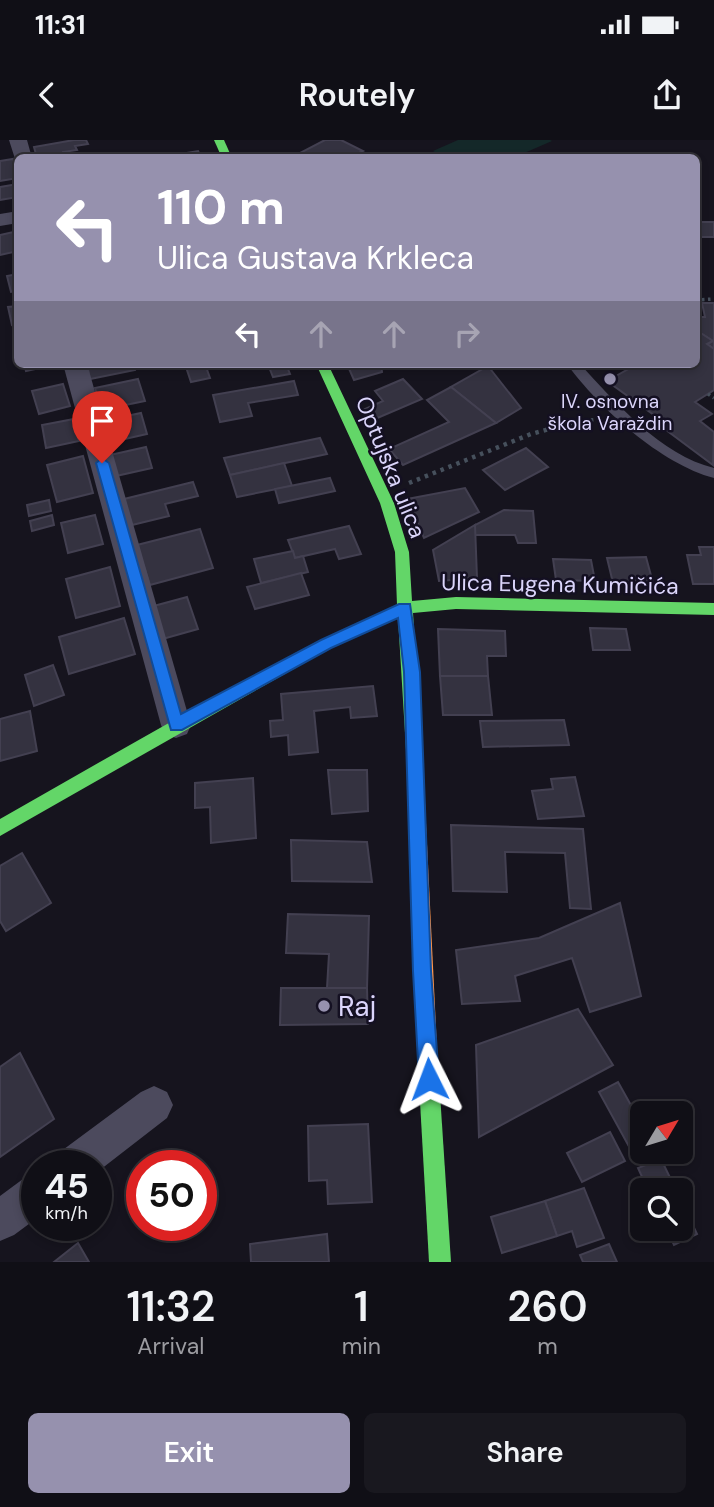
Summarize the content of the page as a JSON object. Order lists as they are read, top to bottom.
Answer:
{
  "streets": {
    "main road": ["Optujska ulica", "Ulica Eugena Kumičića"]
  },
  "crossings": [
    ["Optujska ulica", "Ulica Eugena Kumičića"]
  ],
  "places": ["IV. osnovna škola Varaždin", "Raj"],
  "north": "top right",
  "page": {
    "status": "11:31",
    "header": "Routely",
    "turn": ["110 m", "Ulica Gustava Krkleca"],
    "speed": "45 km/h",
    "limit": "50",
    "eta": [
      "11:32",
      "Arrival",
      "1",
      "min",
      "260",
      "m"
    ],
    "buttons": ["Exit", "Share"]
  }
}
